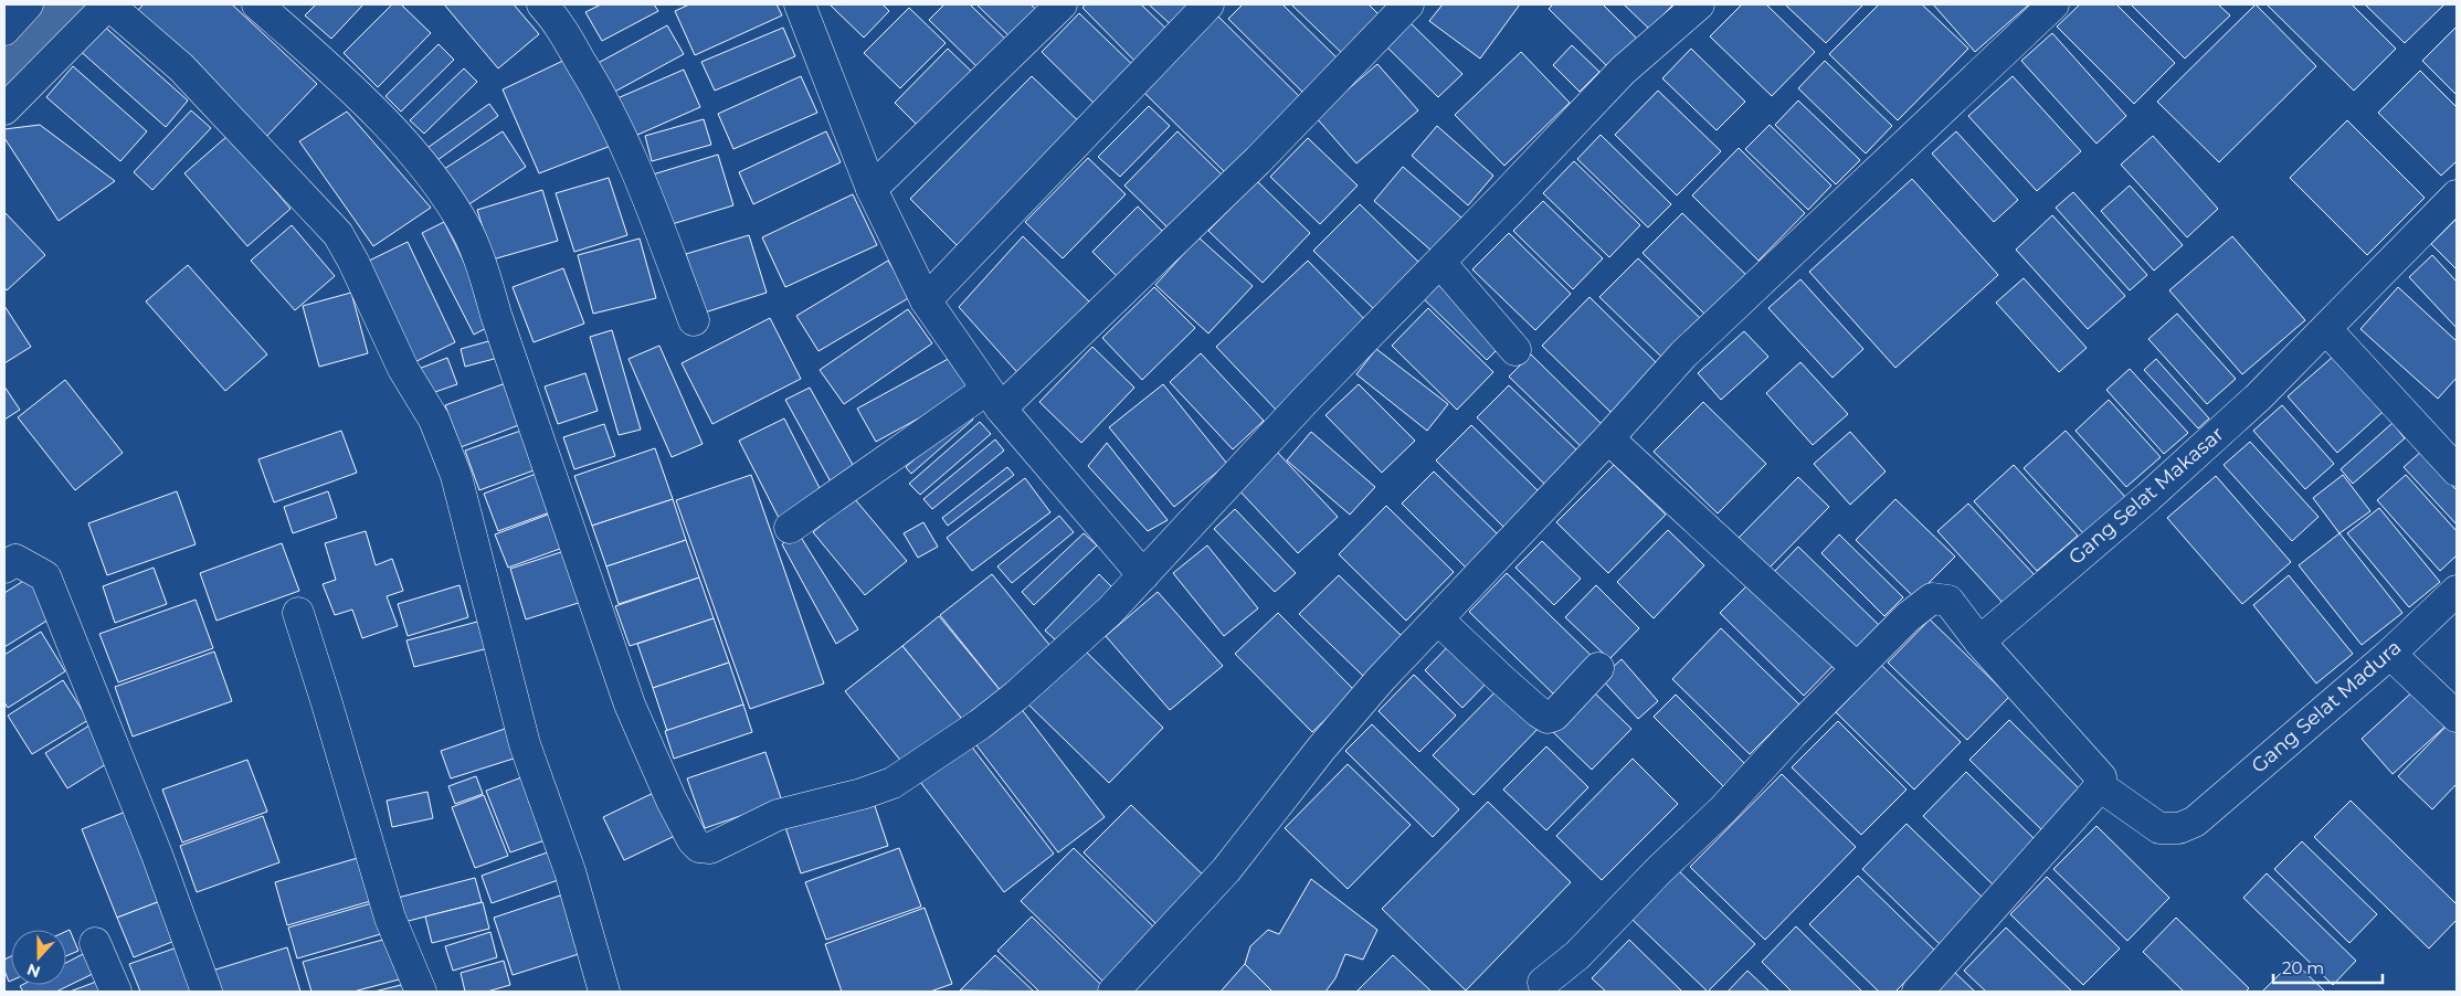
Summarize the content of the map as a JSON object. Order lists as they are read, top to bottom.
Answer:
{
  "streets": {
    "street": ["Gang Selat Makasar", "Gang Selat Madura"]
  },
  "scale_bar": "20 m",
  "north": "bottom"
}
